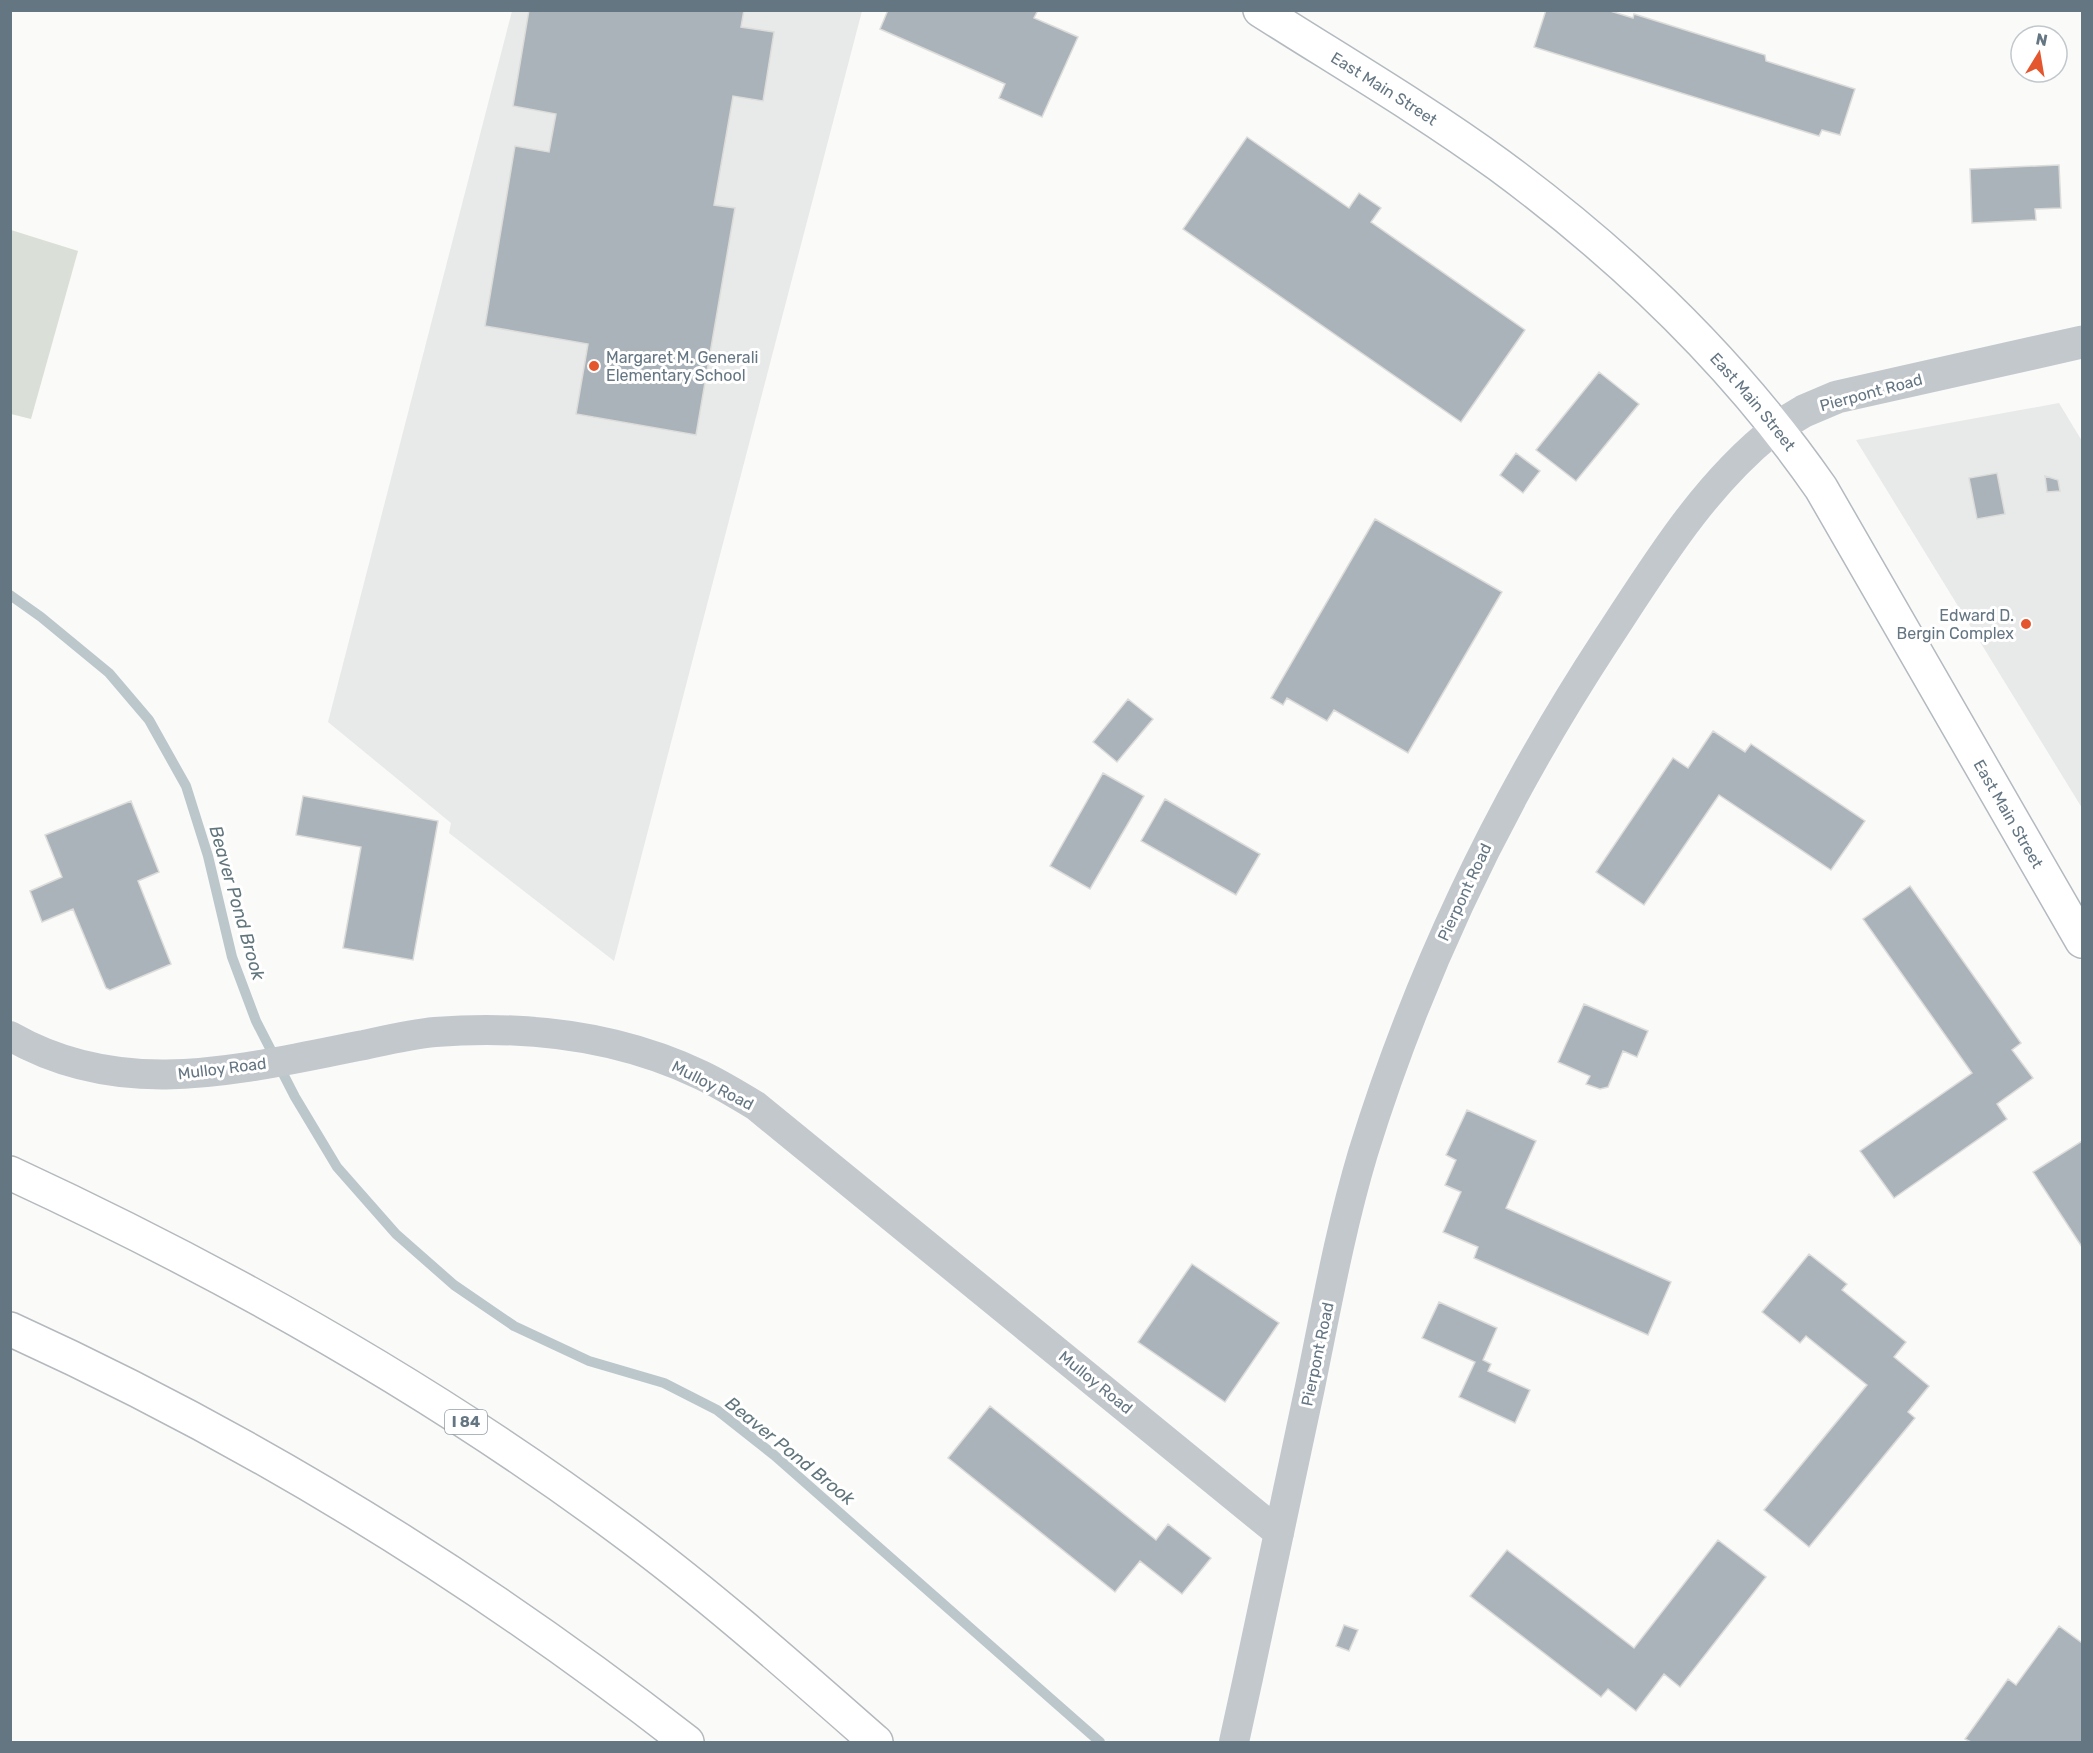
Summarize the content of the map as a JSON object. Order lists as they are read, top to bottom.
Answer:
{
  "streets": {
    "main road": ["East Main Street", "I 84"],
    "street": ["Pierpont Road", "Mulloy Road"]
  },
  "crossings": [
    ["East Main Street", "Pierpont Road"],
    ["Pierpont Road", "Mulloy Road"]
  ],
  "water": ["Beaver Pond Brook"],
  "places": ["Margaret M. Generali Elementary School", "Edward D. Bergin Complex"],
  "north": "top"
}
